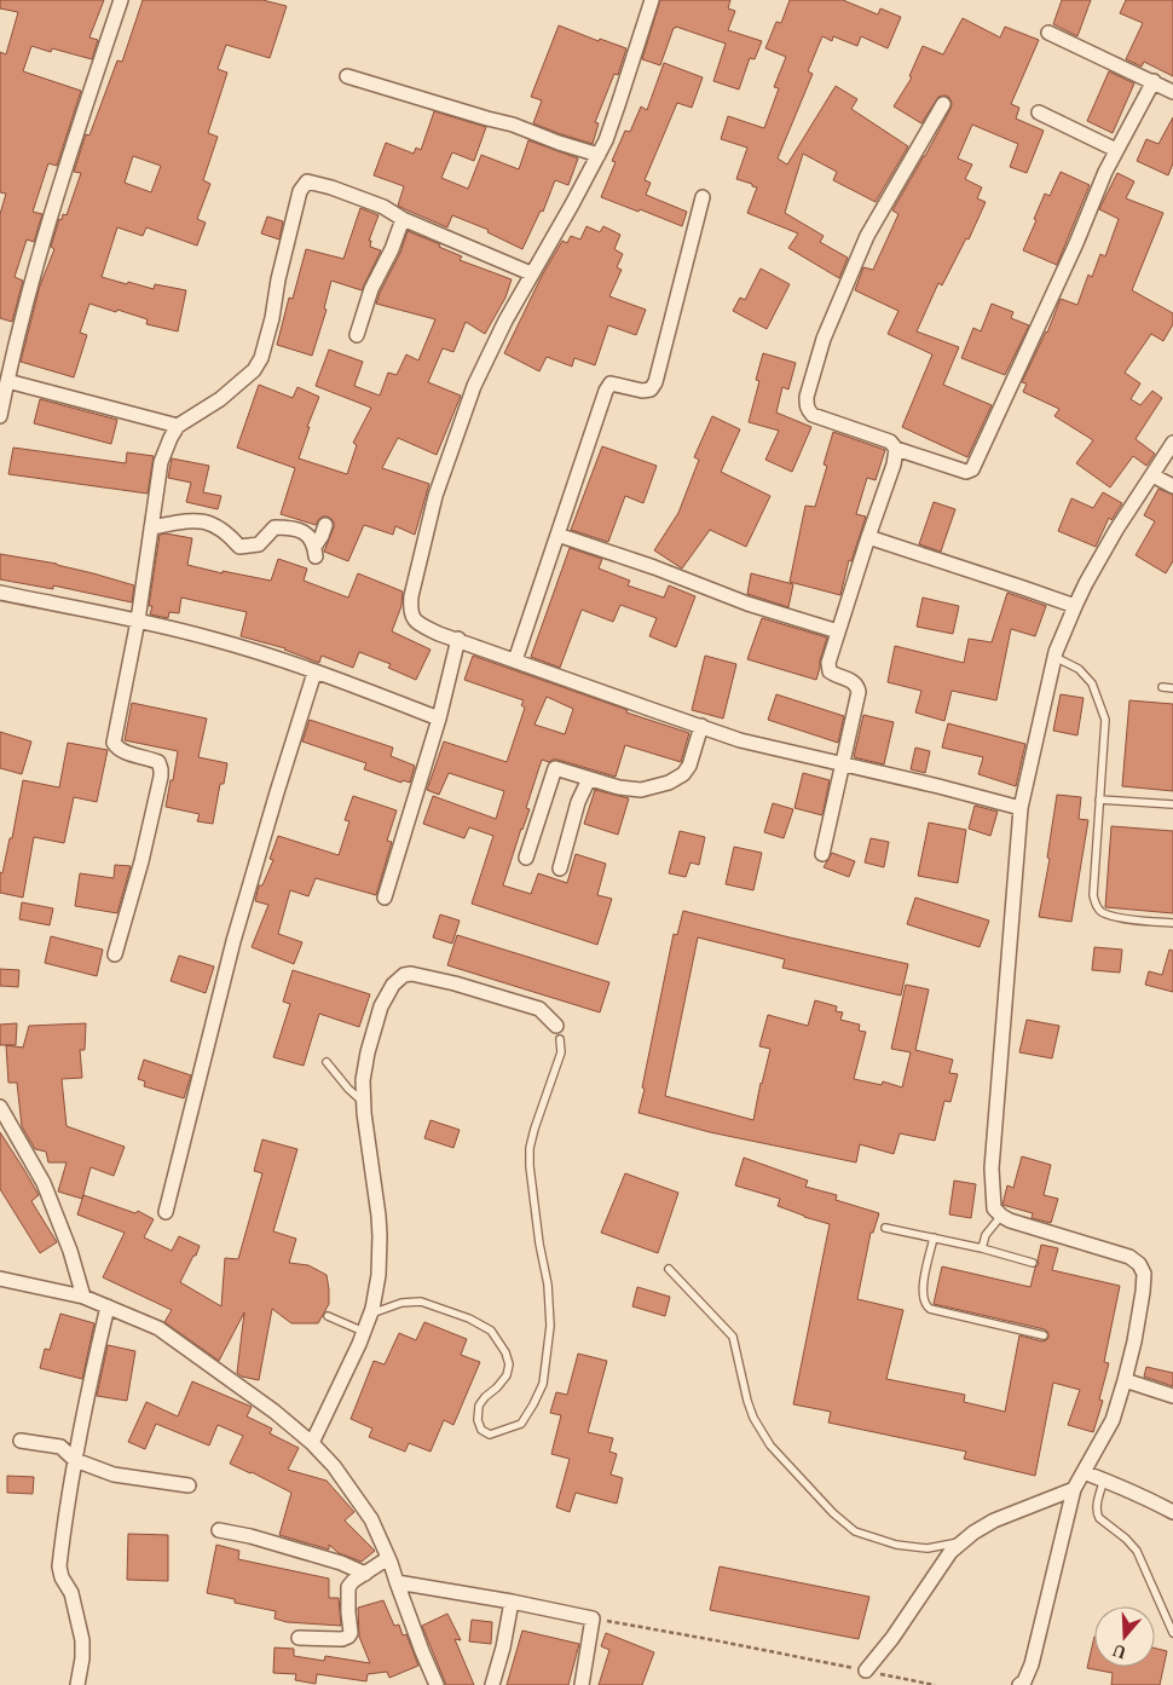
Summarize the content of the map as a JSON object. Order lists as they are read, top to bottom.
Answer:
{
  "north": "bottom"
}
